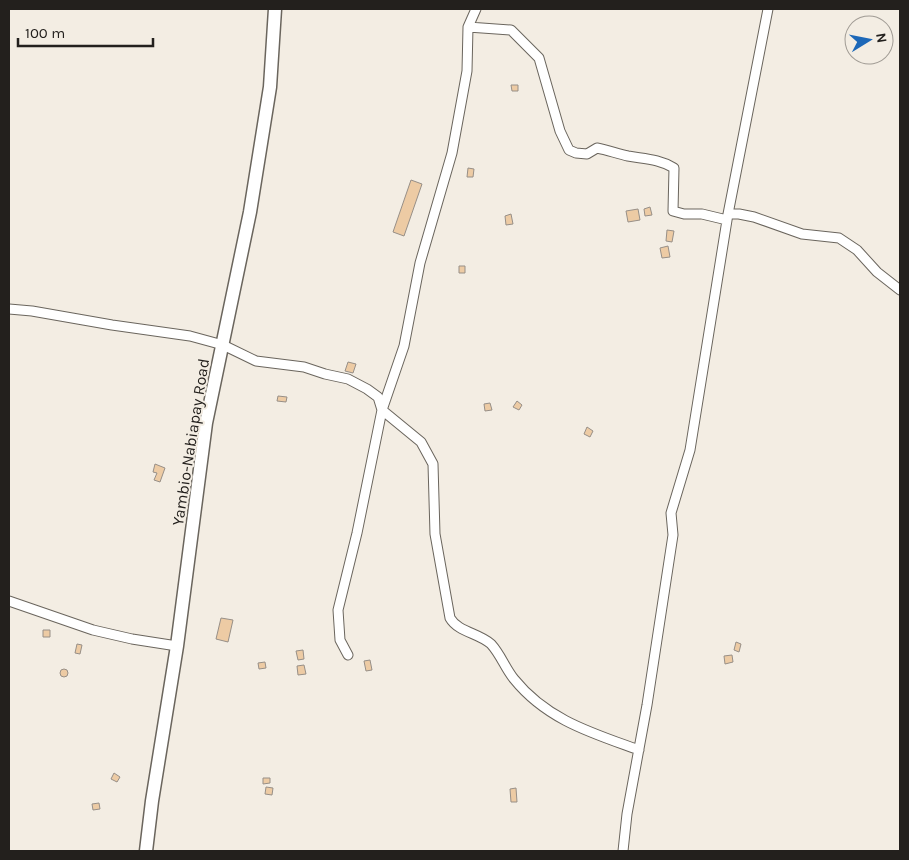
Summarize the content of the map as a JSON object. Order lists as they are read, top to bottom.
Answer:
{
  "streets": {
    "main road": ["Yambio-Nabiapay Road"]
  },
  "scale_bar": "100 m",
  "north": "right"
}
